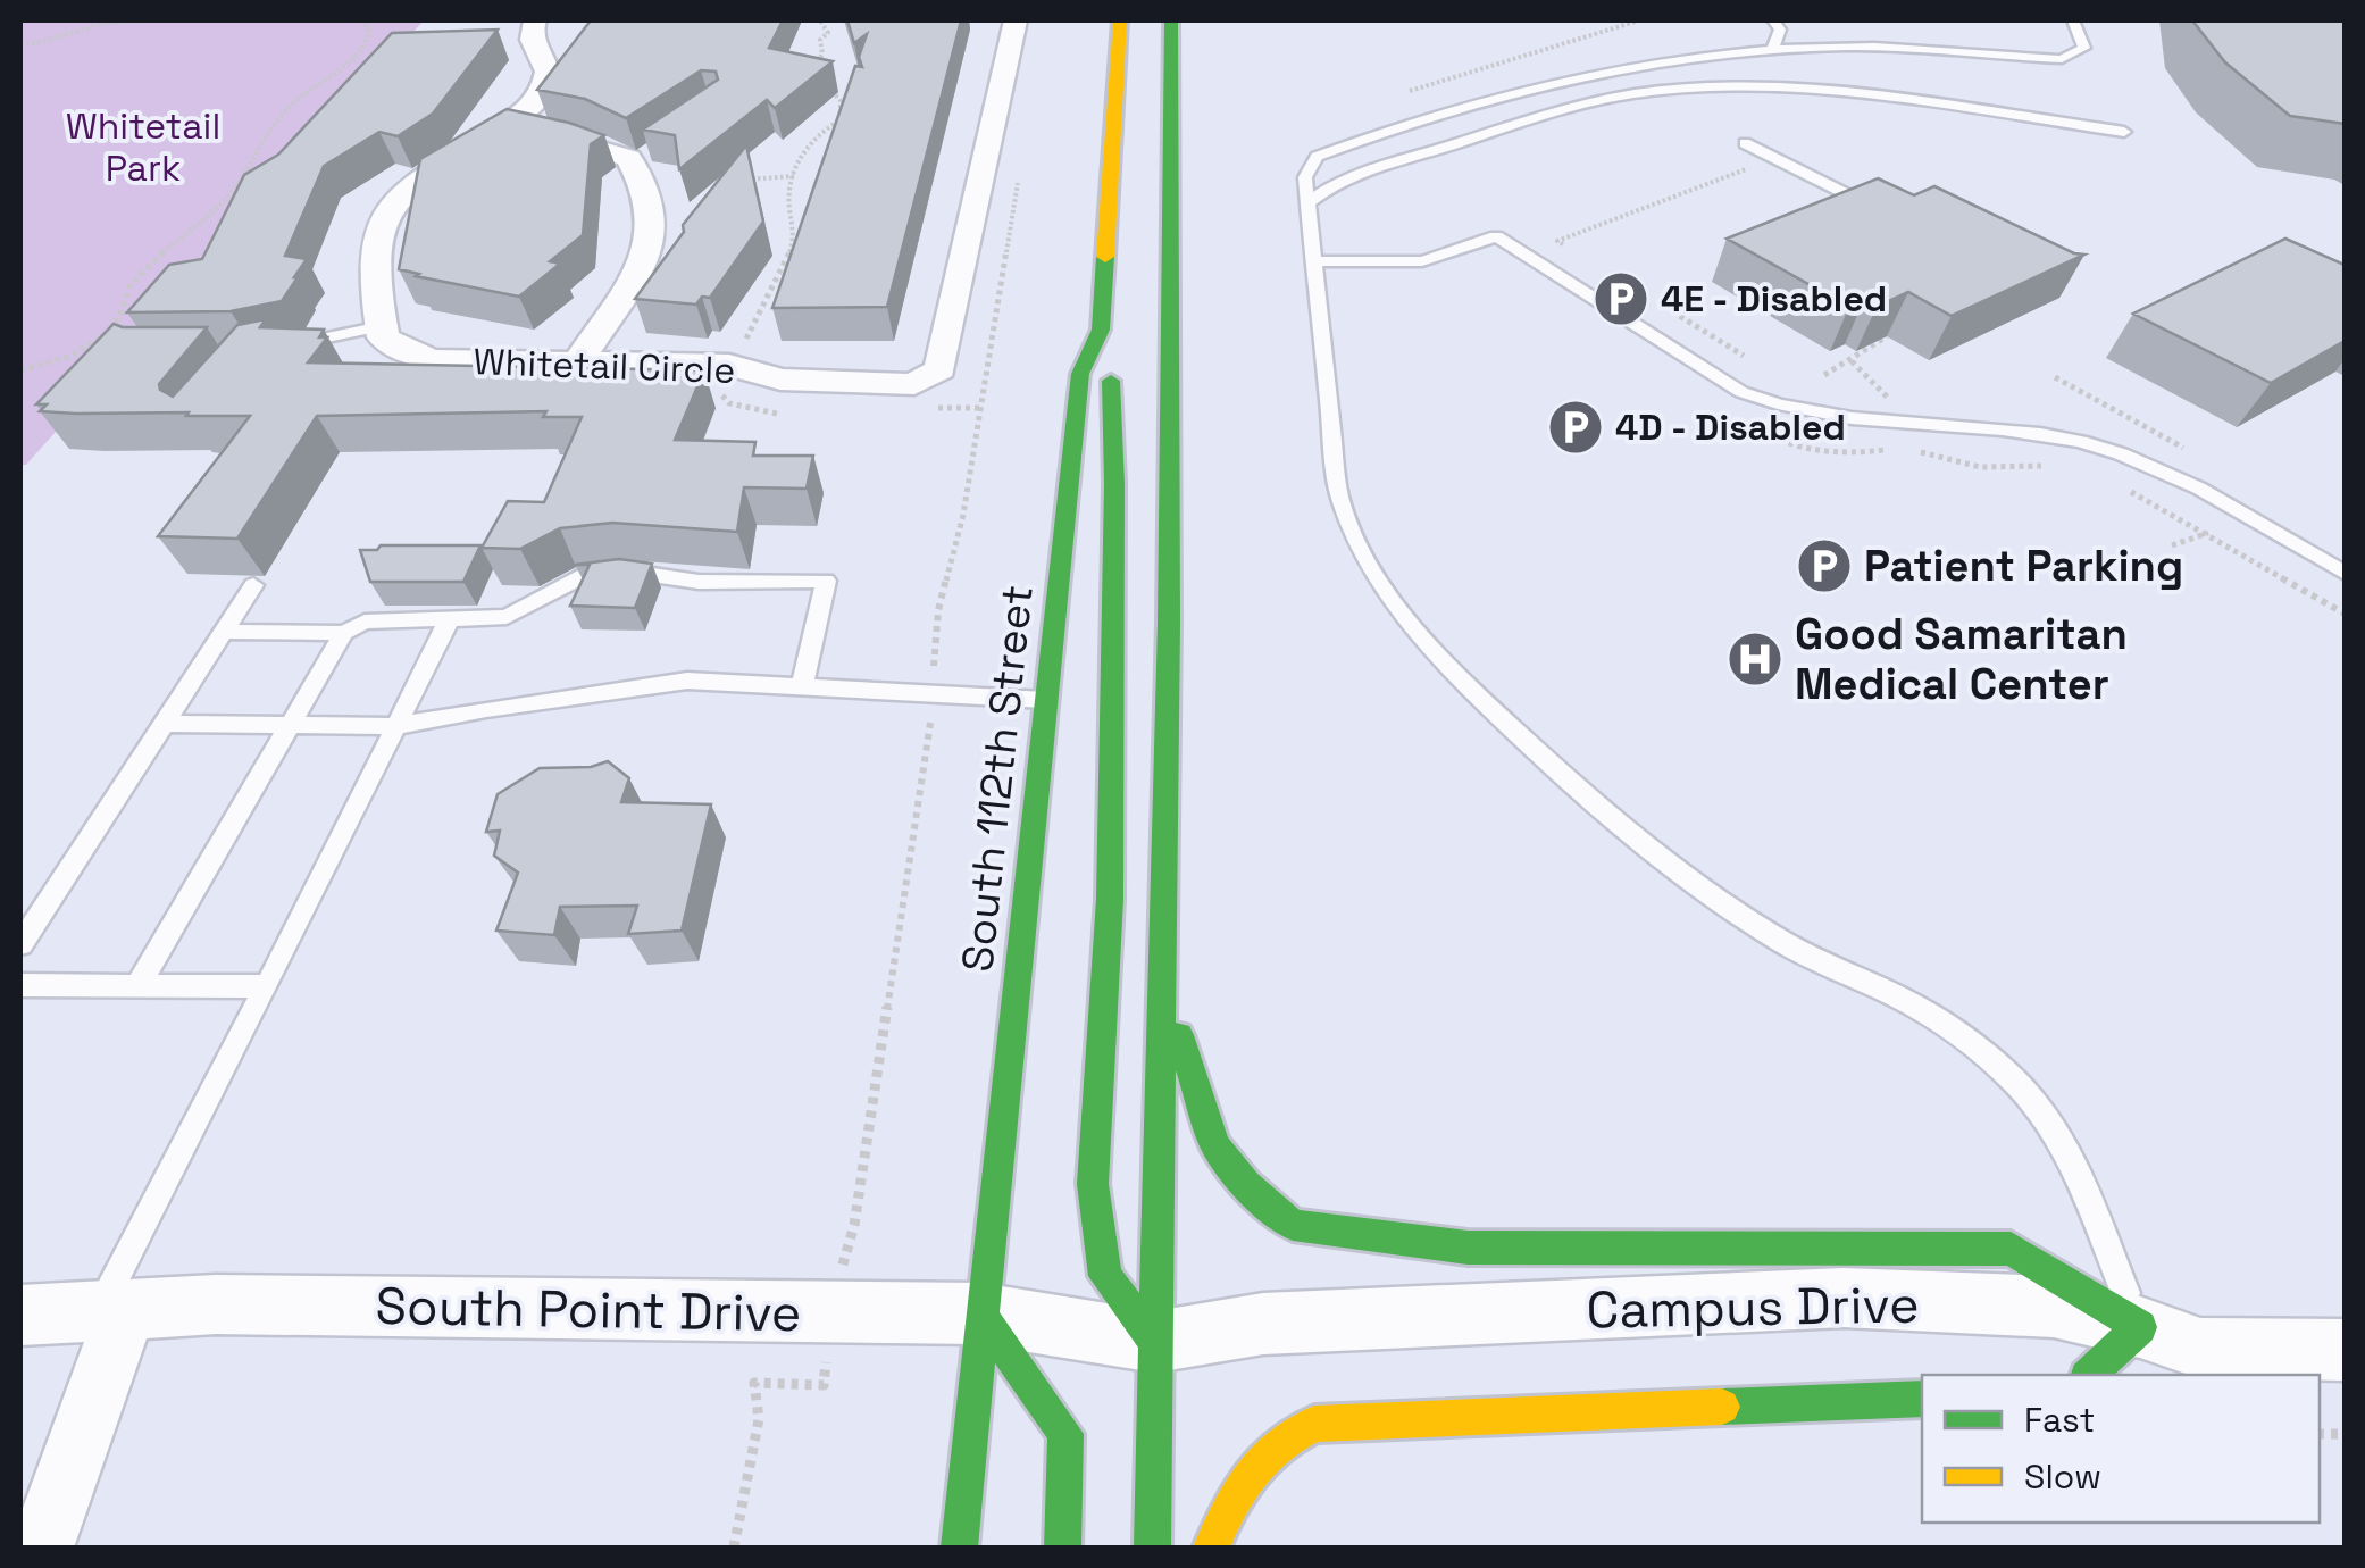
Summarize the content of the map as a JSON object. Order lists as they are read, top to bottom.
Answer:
{
  "streets": {
    "main road": ["South 112th Street"],
    "street": ["Whitetail Circle", "Campus Drive", "South Point Drive"]
  },
  "crossings": [
    ["South 112th Street", "South Point Drive"],
    ["Campus Drive", "South Point Drive"]
  ],
  "parks": ["Whitetail Park"],
  "places": {
    "parking": ["4E - Disabled", "4D - Disabled", "Patient Parking"],
    "hospital": ["Good Samaritan Medical Center"]
  },
  "legend": ["Fast", "Slow"]
}
